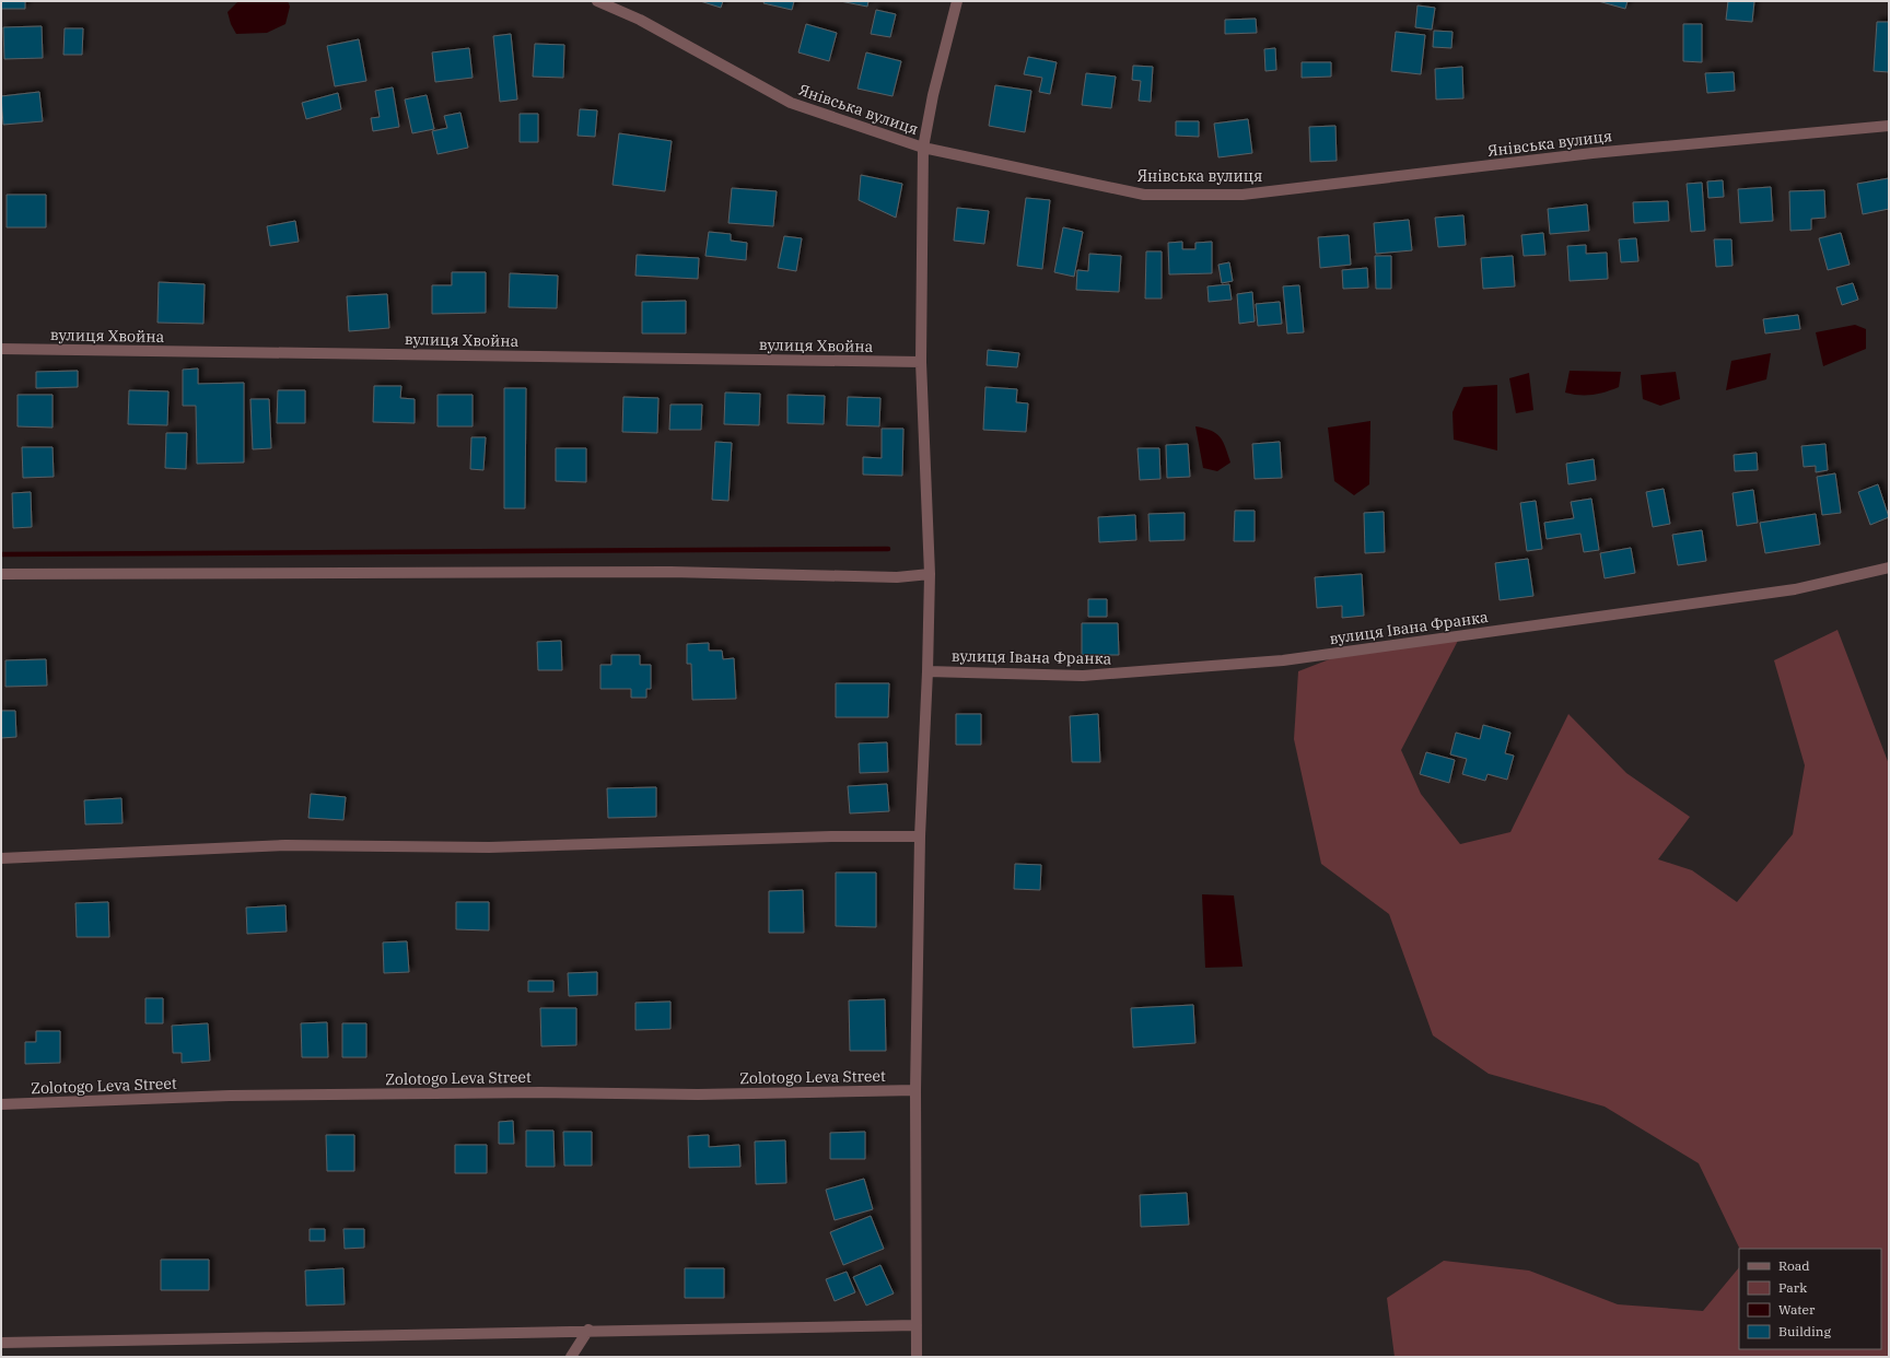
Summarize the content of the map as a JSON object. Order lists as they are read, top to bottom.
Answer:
{
  "streets": {
    "street": [
      "Янівська вулиця",
      "вулиця Хвойна",
      "вулиця Івана Франка",
      "Zolotogo Leva Street"
    ]
  },
  "legend": [
    "Road",
    "Park",
    "Water",
    "Building"
  ]
}
